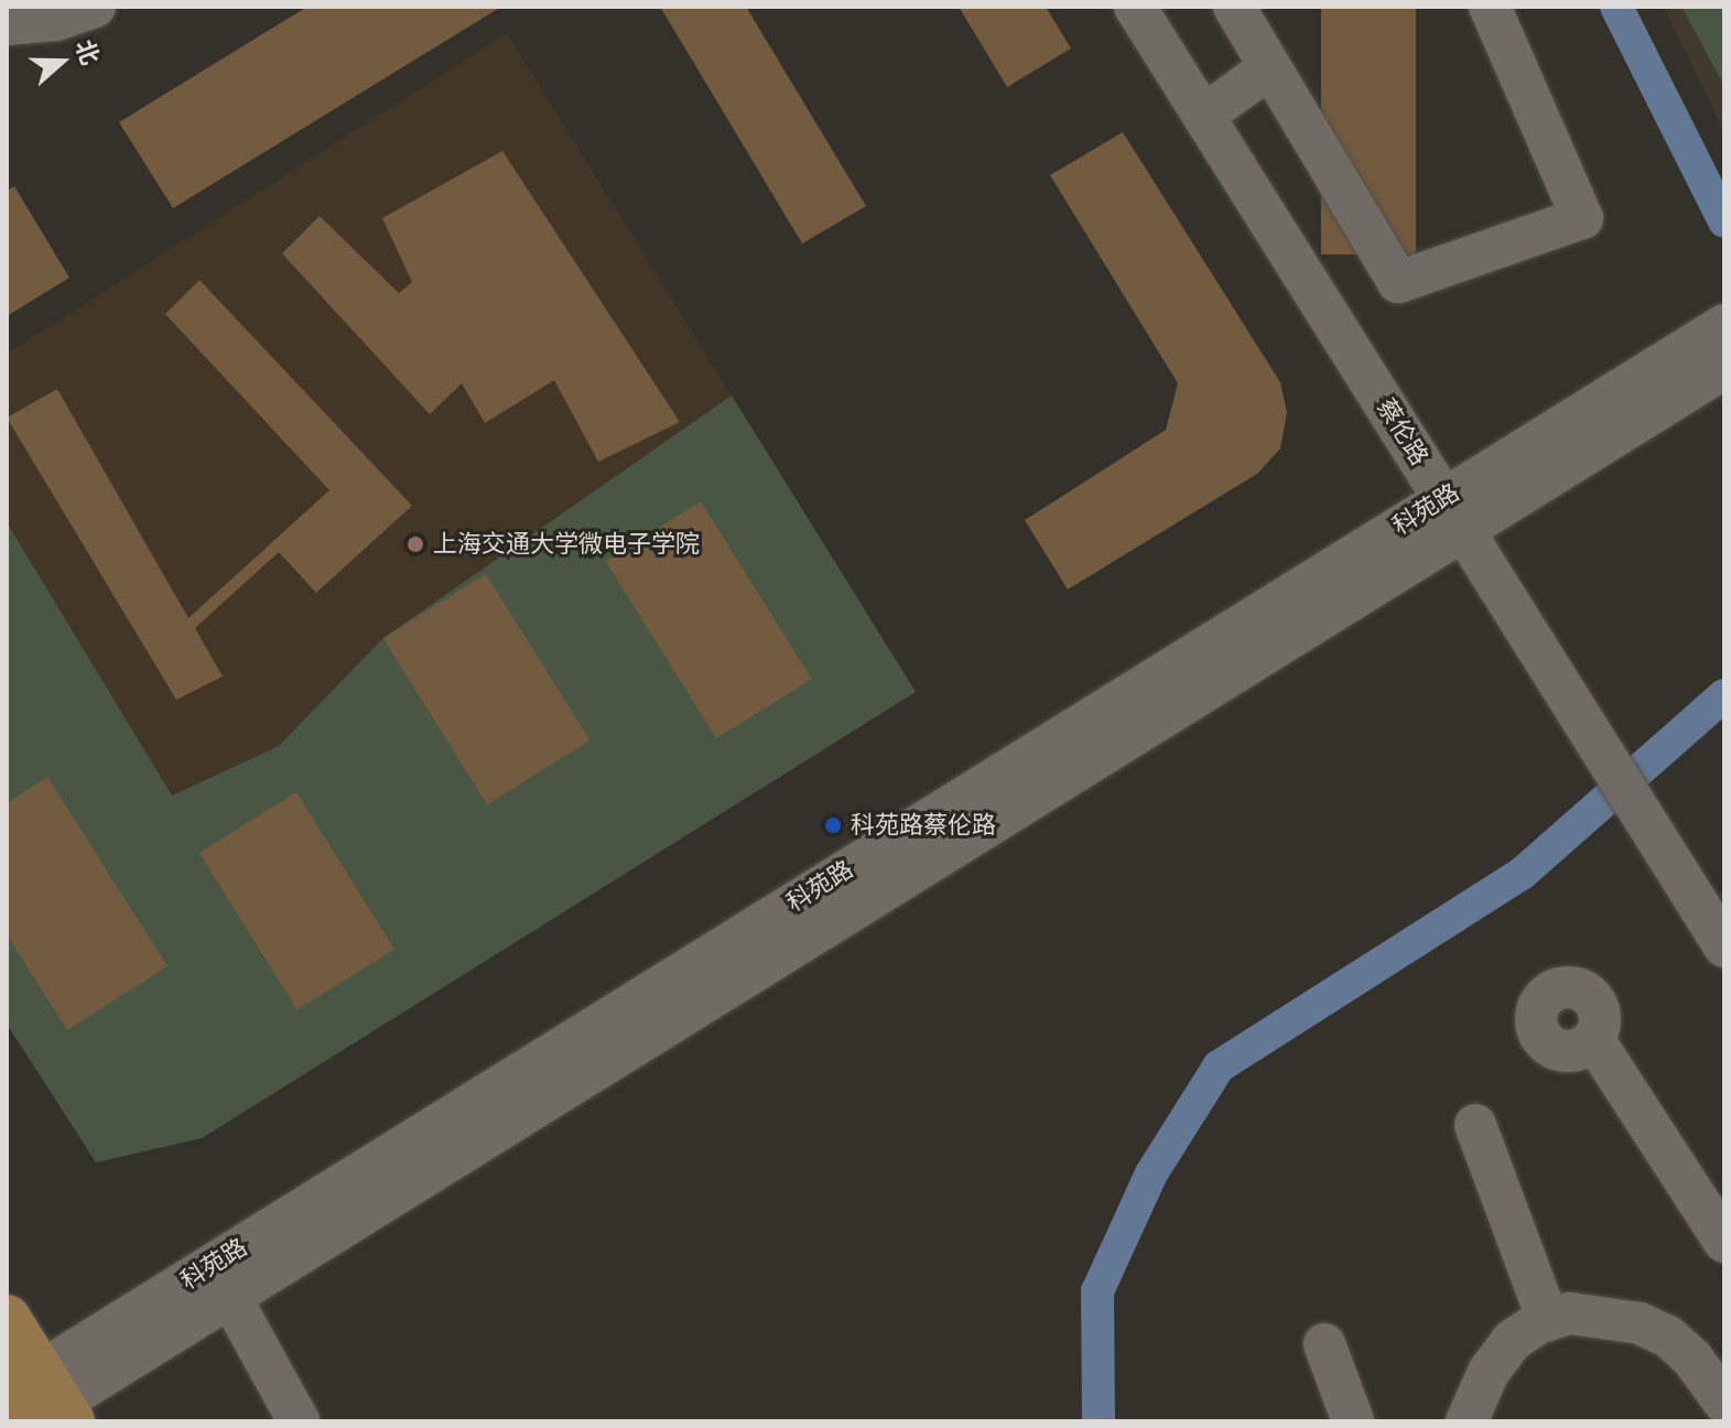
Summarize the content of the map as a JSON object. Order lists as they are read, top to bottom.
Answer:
{
  "streets": {
    "street": ["蔡伦路", "科苑路"]
  },
  "crossings": [
    ["蔡伦路", "科苑路"]
  ],
  "places": ["上海交通大学微电子学院", "科苑路蔡伦路"],
  "north": "right"
}
